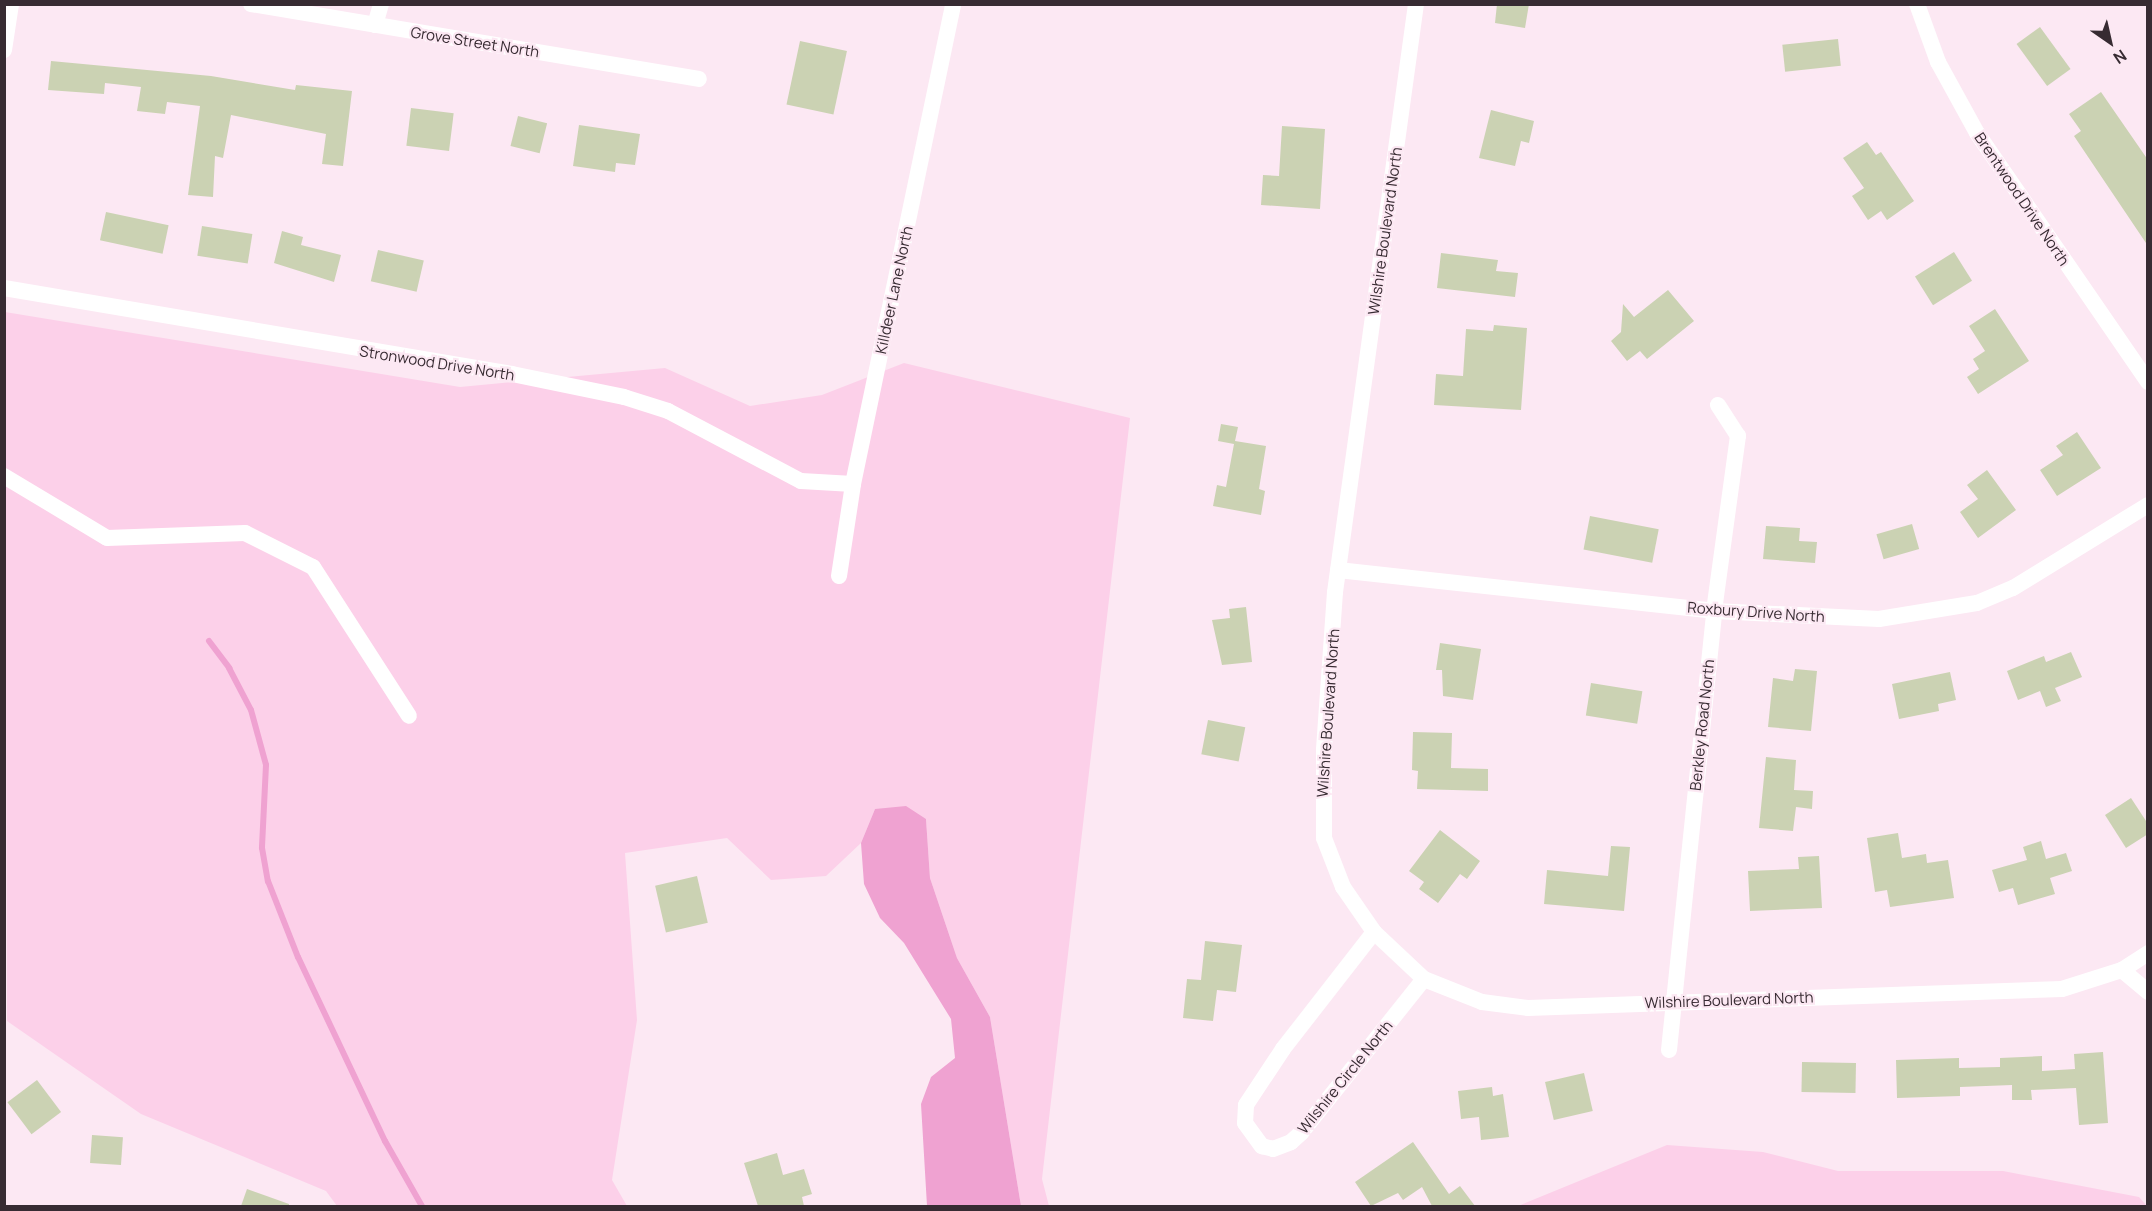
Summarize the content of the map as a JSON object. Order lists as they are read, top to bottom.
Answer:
{
  "streets": {
    "street": [
      "Grove Street North",
      "Brentwood Drive North",
      "Wilshire Boulevard North",
      "Killdeer Lane North",
      "Stronwood Drive North",
      "Roxbury Drive North",
      "Berkley Road North",
      "Wilshire Circle North"
    ]
  },
  "crossings": [
    ["Wilshire Boulevard North", "Roxbury Drive North"],
    ["Wilshire Boulevard North", "Berkley Road North"],
    ["Wilshire Boulevard North", "Wilshire Circle North"],
    ["Killdeer Lane North", "Stronwood Drive North"],
    ["Roxbury Drive North", "Berkley Road North"]
  ],
  "north": "bottom right"
}
